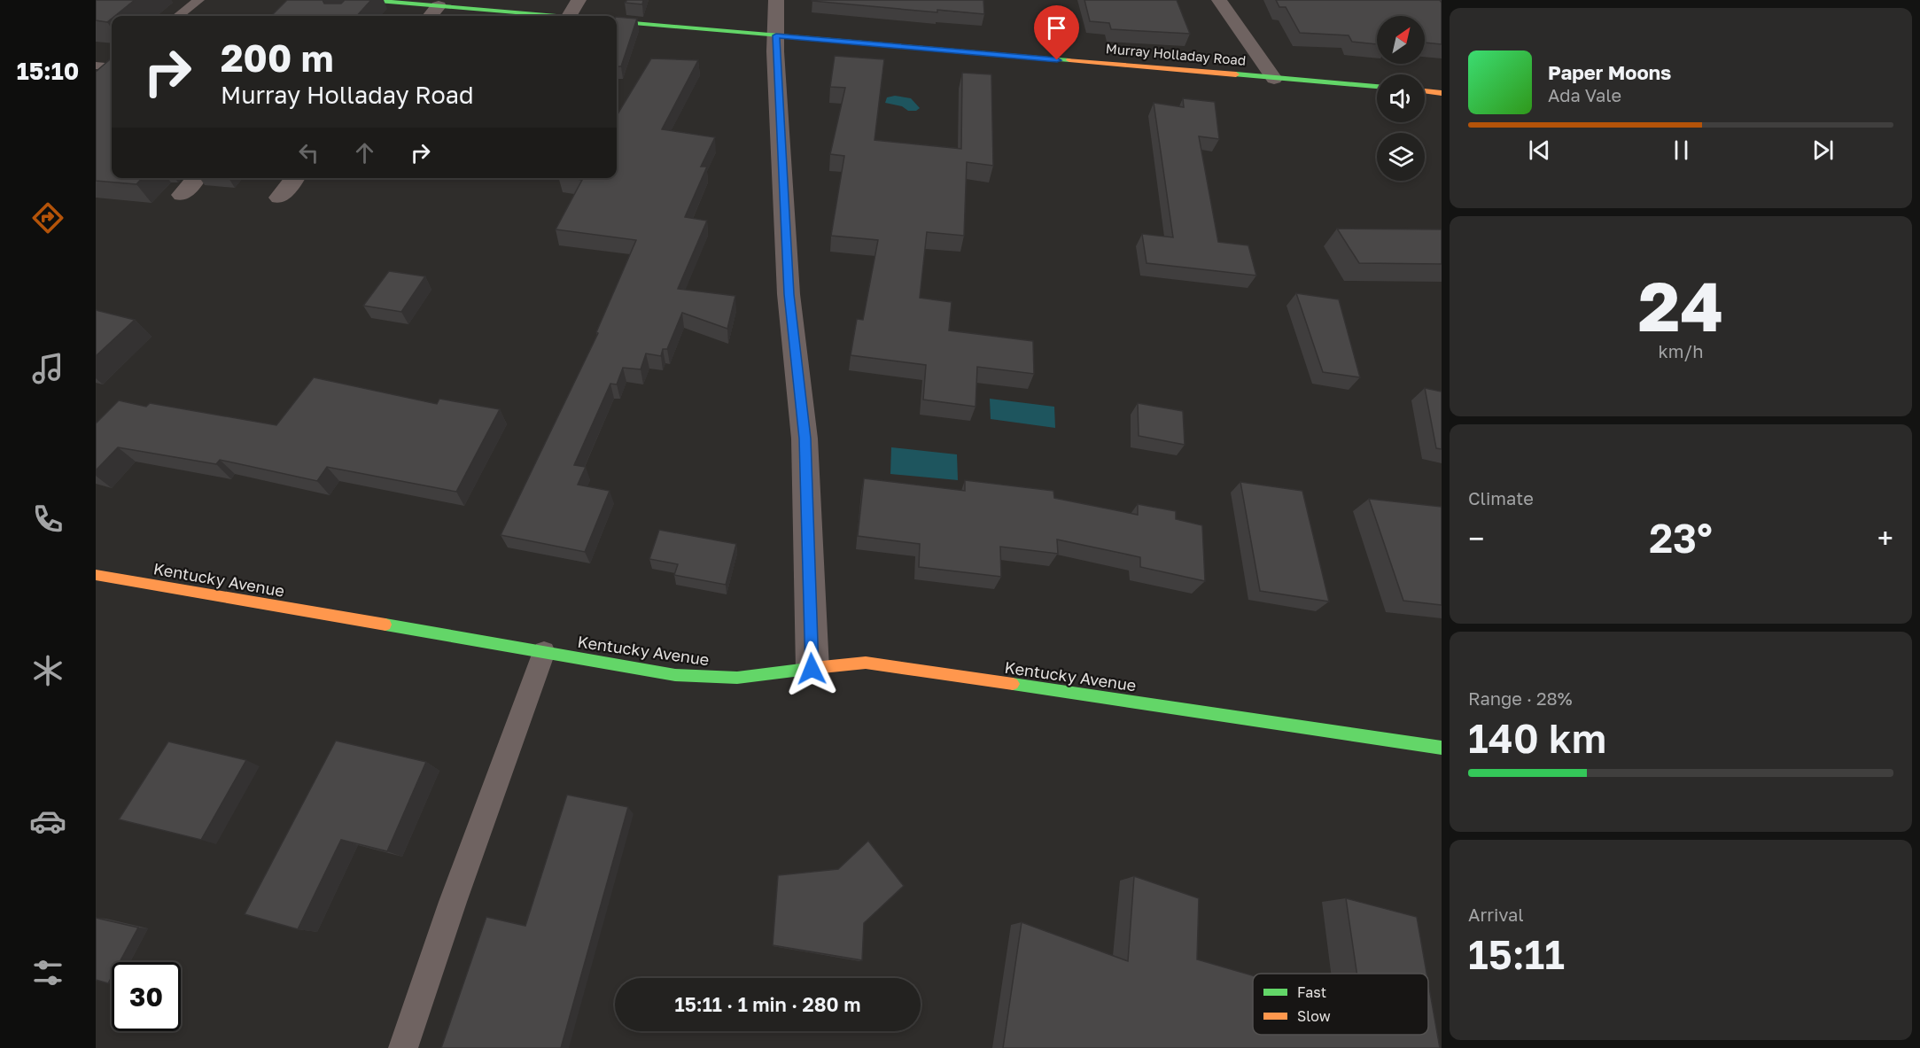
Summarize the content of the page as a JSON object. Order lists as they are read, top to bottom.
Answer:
{
  "streets": {
    "street": ["Murray Holladay Road", "Kentucky Avenue"]
  },
  "legend": ["Fast", "Slow"],
  "north": "top right",
  "page": {
    "tabs": "15:10",
    "turn": ["200 m", "Murray Holladay Road"],
    "song": ["Paper Moons", "Ada Vale"],
    "tile": [
      ["24", "km/h"],
      "Climate",
      ["Range · 28%", "140 km"],
      ["Arrival", "15:11"]
    ],
    "heat": ["−", "23°", "+"],
    "limit": "30",
    "trip": "15:11 · 1 min · 280 m"
  }
}
